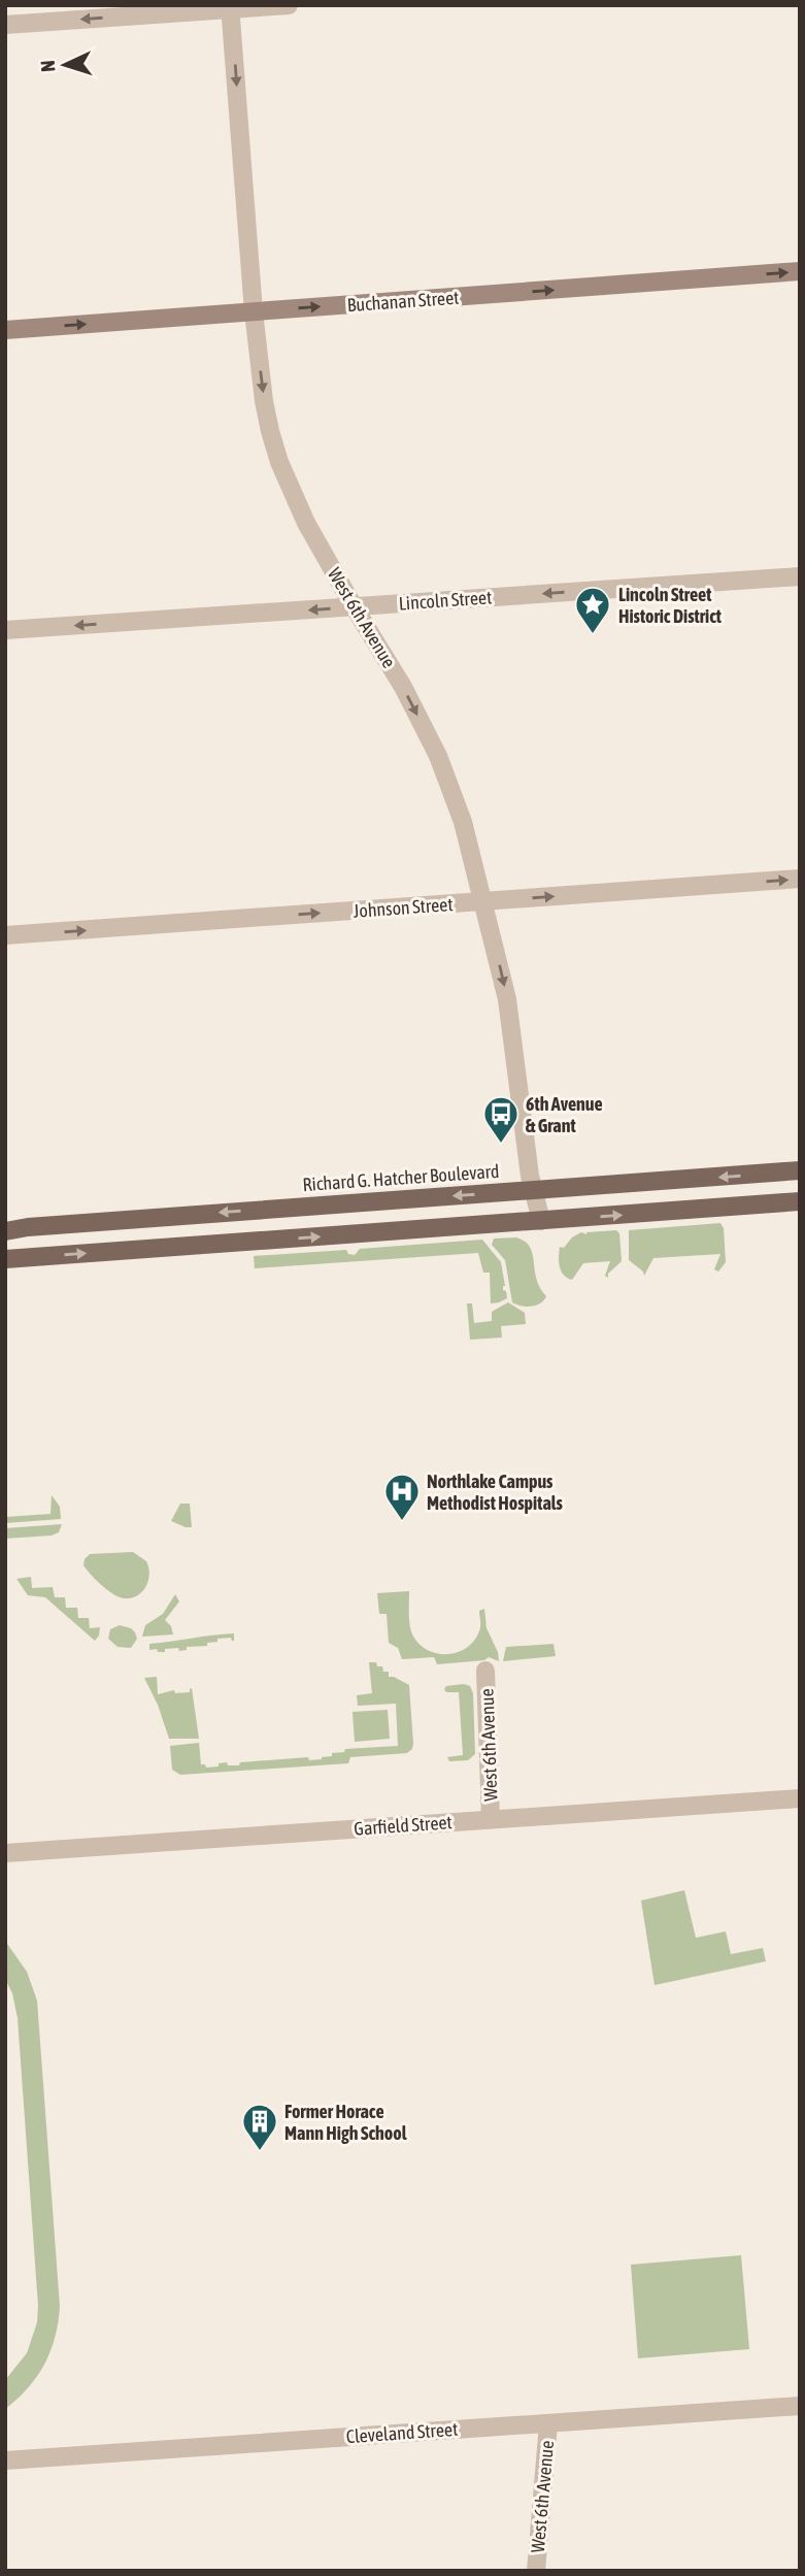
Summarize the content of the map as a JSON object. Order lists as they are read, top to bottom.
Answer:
{
  "streets": {
    "main road": ["Richard G. Hatcher Boulevard"],
    "street": [
      "Buchanan Street",
      "Lincoln Street",
      "West 6th Avenue",
      "Johnson Street",
      "Garfield Street",
      "Cleveland Street"
    ]
  },
  "crossings": [
    ["Buchanan Street", "West 6th Avenue"],
    ["Lincoln Street", "West 6th Avenue"],
    ["West 6th Avenue", "Johnson Street"],
    ["West 6th Avenue", "Richard G. Hatcher Boulevard"],
    ["West 6th Avenue", "Garfield Street"],
    ["West 6th Avenue", "Cleveland Street"]
  ],
  "one_way": [
    "Buchanan Street",
    "Lincoln Street",
    "West 6th Avenue",
    "Johnson Street"
  ],
  "places": {
    "place": ["Lincoln Street Historic District"],
    "bus stop": ["6th Avenue & Grant"],
    "hospital": ["Northlake Campus Methodist Hospitals"],
    "building": ["Former Horace Mann High School"]
  },
  "north": "left"
}
